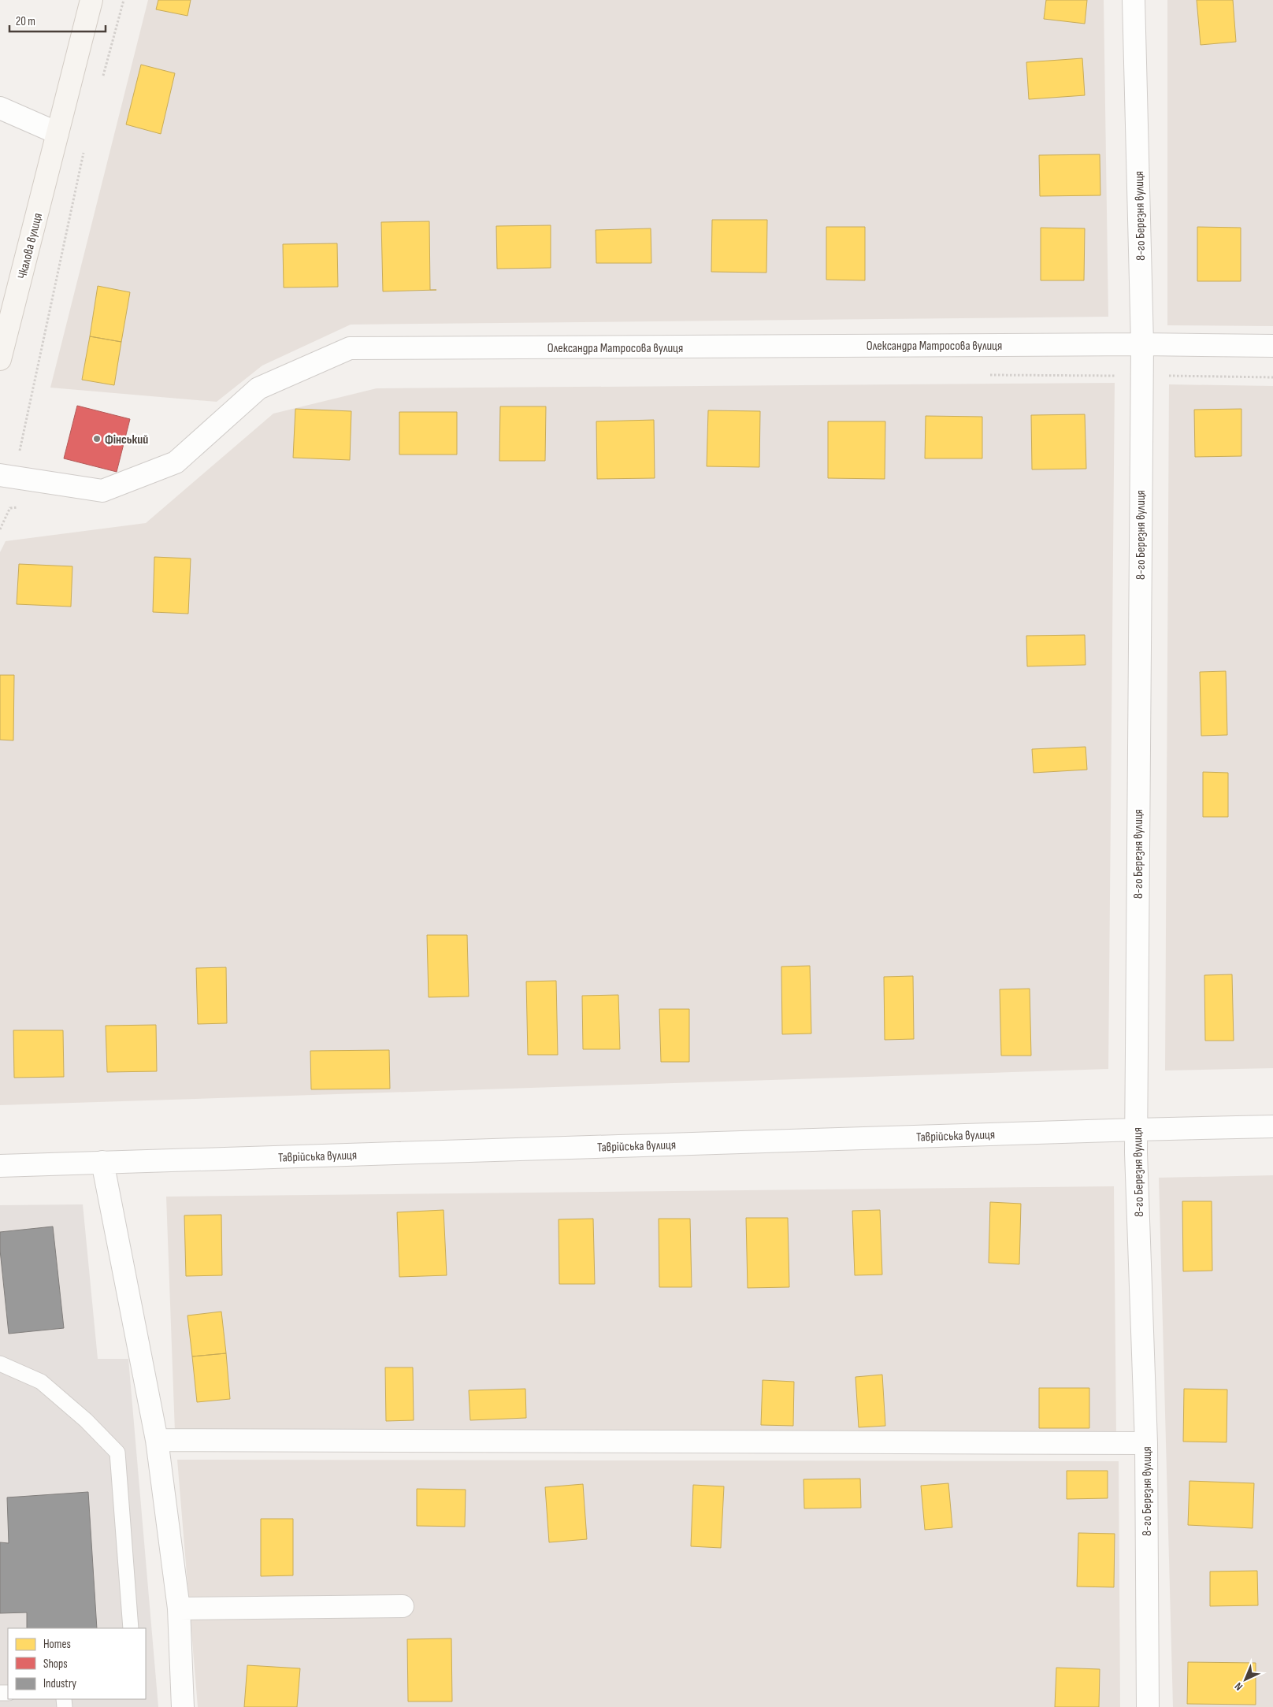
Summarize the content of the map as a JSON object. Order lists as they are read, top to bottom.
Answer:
{
  "streets": {
    "main road": ["Чкалова вулиця"],
    "street": ["8-го Березня вулиця", "Олександра Матросова вулиця", "Таврійська вулиця"]
  },
  "crossings": [
    ["8-го Березня вулиця", "Олександра Матросова вулиця"],
    ["8-го Березня вулиця", "Таврійська вулиця"]
  ],
  "places": ["Фінський"],
  "legend": ["Homes", "Shops", "Industry"],
  "scale_bar": "20 m",
  "north": "bottom left"
}
